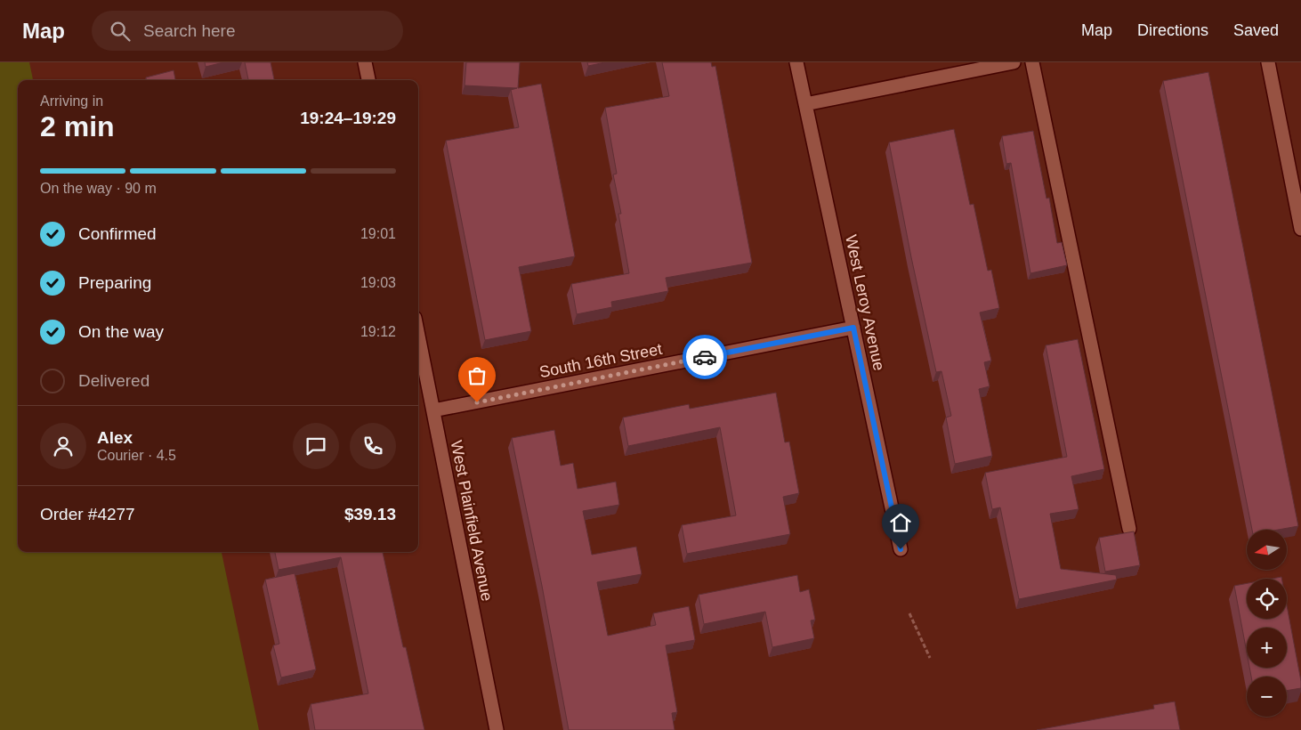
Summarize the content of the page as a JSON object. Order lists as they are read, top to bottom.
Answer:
{
  "streets": {
    "street": ["West Leroy Avenue", "South 16th Street", "West Plainfield Avenue"]
  },
  "crossings": [
    ["West Leroy Avenue", "South 16th Street"],
    ["South 16th Street", "West Plainfield Avenue"]
  ],
  "north": "left",
  "page": {
    "header": "Map",
    "search": "Search here",
    "nav": ["Map", "Directions", "Saved"],
    "heading": ["2 min", "Arriving in", "19:24–19:29"],
    "panel": [
      "Alex",
      "Courier · 4.5",
      "Order #4277",
      "$39.13"
    ],
    "bar": "On the way · 90 m",
    "list": [
      ["Confirmed", "19:01"],
      ["Preparing", "19:03"],
      ["On the way", "19:12"],
      "Delivered"
    ],
    "map_buttons": ["+", "−"]
  }
}
